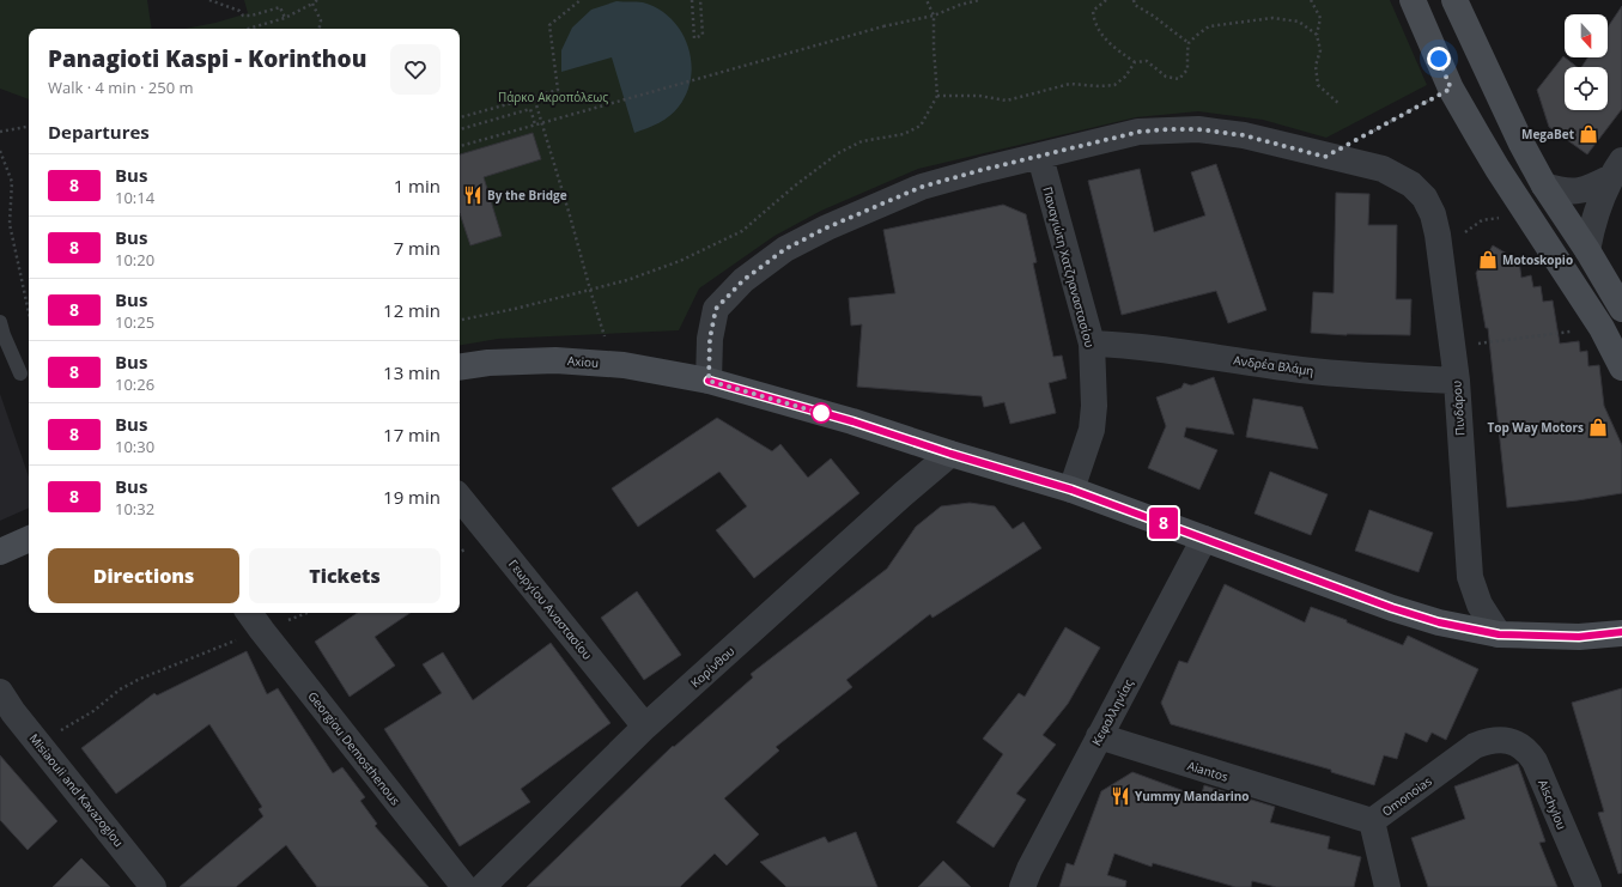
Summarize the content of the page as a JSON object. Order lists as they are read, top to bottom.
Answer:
{
  "streets": {
    "street": [
      "Παναγιώτη Χατζηαναστασίου",
      "Axiou",
      "Ανδρέα Βλάμη",
      "Πινδάρου",
      "Γεωργίου Αναστασίου",
      "Κορίνθου",
      "Κεφαλληνίας",
      "Georgiou Demosthenous",
      "Aiantos",
      "Misiaouli and Kavazoglou",
      "Omonoias",
      "Aischylou"
    ]
  },
  "crossings": [
    ["Παναγιώτη Χατζηαναστασίου", "Axiou"],
    ["Παναγιώτη Χατζηαναστασίου", "Ανδρέα Βλάμη"],
    ["Axiou", "Πινδάρου"],
    ["Axiou", "Κορίνθου"],
    ["Axiou", "Κεφαλληνίας"],
    ["Ανδρέα Βλάμη", "Πινδάρου"],
    ["Γεωργίου Αναστασίου", "Κορίνθου"],
    ["Κεφαλληνίας", "Aiantos"],
    ["Aiantos", "Omonoias"],
    ["Omonoias", "Aischylou"]
  ],
  "parks": ["Πάρκο Ακροπόλεως"],
  "places": {
    "shop": ["MegaBet", "Motoskopio", "Top Way Motors"],
    "restaurant": ["By the Bridge", "Yummy Mandarino"]
  },
  "lines": ["bus line 8"],
  "north": "bottom",
  "page": {
    "on_map": "8",
    "heading": [
      ["Panagioti Kaspi - Korinthou", "Walk · 4 min · 250 m"],
      "Departures"
    ],
    "list": [
      {
        "mark": "8",
        "name": "Bus",
        "note": "10:14",
        "value": "1 min"
      },
      {
        "mark": "8",
        "name": "Bus",
        "note": "10:20",
        "value": "7 min"
      },
      {
        "mark": "8",
        "name": "Bus",
        "note": "10:25",
        "value": "12 min"
      },
      {
        "mark": "8",
        "name": "Bus",
        "note": "10:26",
        "value": "13 min"
      },
      {
        "mark": "8",
        "name": "Bus",
        "note": "10:30",
        "value": "17 min"
      },
      {
        "mark": "8",
        "name": "Bus",
        "note": "10:32",
        "value": "19 min"
      }
    ],
    "buttons": ["Directions", "Tickets"]
  }
}
